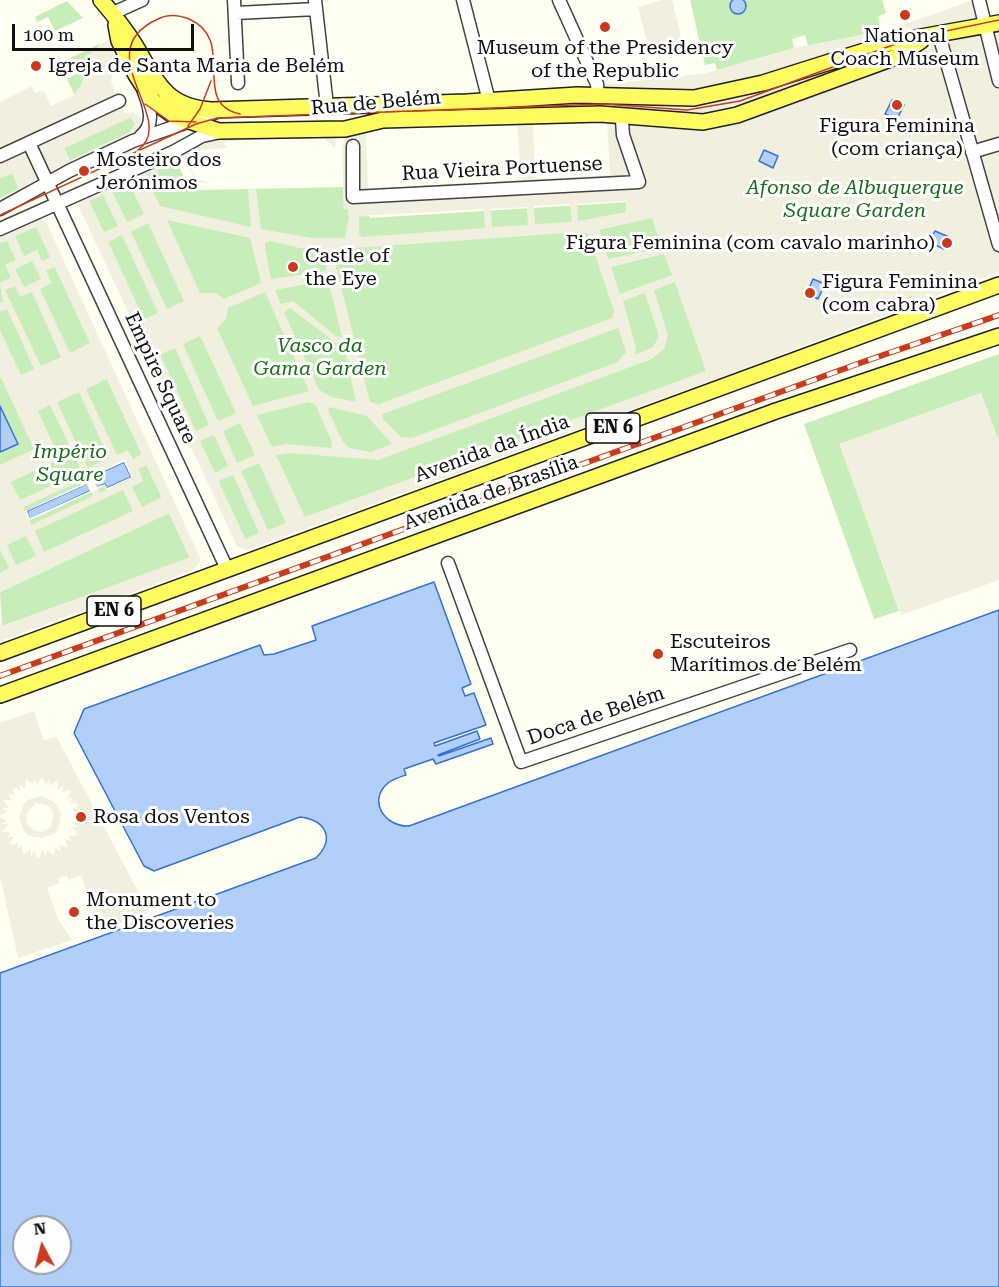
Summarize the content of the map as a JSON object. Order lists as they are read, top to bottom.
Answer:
{
  "streets": {
    "main road": [
      "Rua de Belém",
      "EN 6",
      "Avenida da Índia",
      "Avenida de Brasília"
    ],
    "street": ["Rua Vieira Portuense", "Empire Square", "Doca de Belém"]
  },
  "crossings": [
    ["Rua de Belém", "Rua Vieira Portuense"],
    ["Empire Square", "Avenida da Índia"]
  ],
  "parks": ["Afonso de Albuquerque Square Garden", "Vasco da Gama Garden", "Império Square"],
  "places": [
    "National Coach Museum",
    "Museum of the Presidency of the Republic",
    "Igreja de Santa Maria de Belém",
    "Figura Feminina (com criança)",
    "Mosteiro dos Jerónimos",
    "Figura Feminina (com cavalo marinho)",
    "Castle of the Eye",
    "Figura Feminina (com cabra)",
    "Escuteiros Marítimos de Belém",
    "Rosa dos Ventos",
    "Monument to the Discoveries"
  ],
  "scale_bar": "100 m",
  "north": "top"
}
